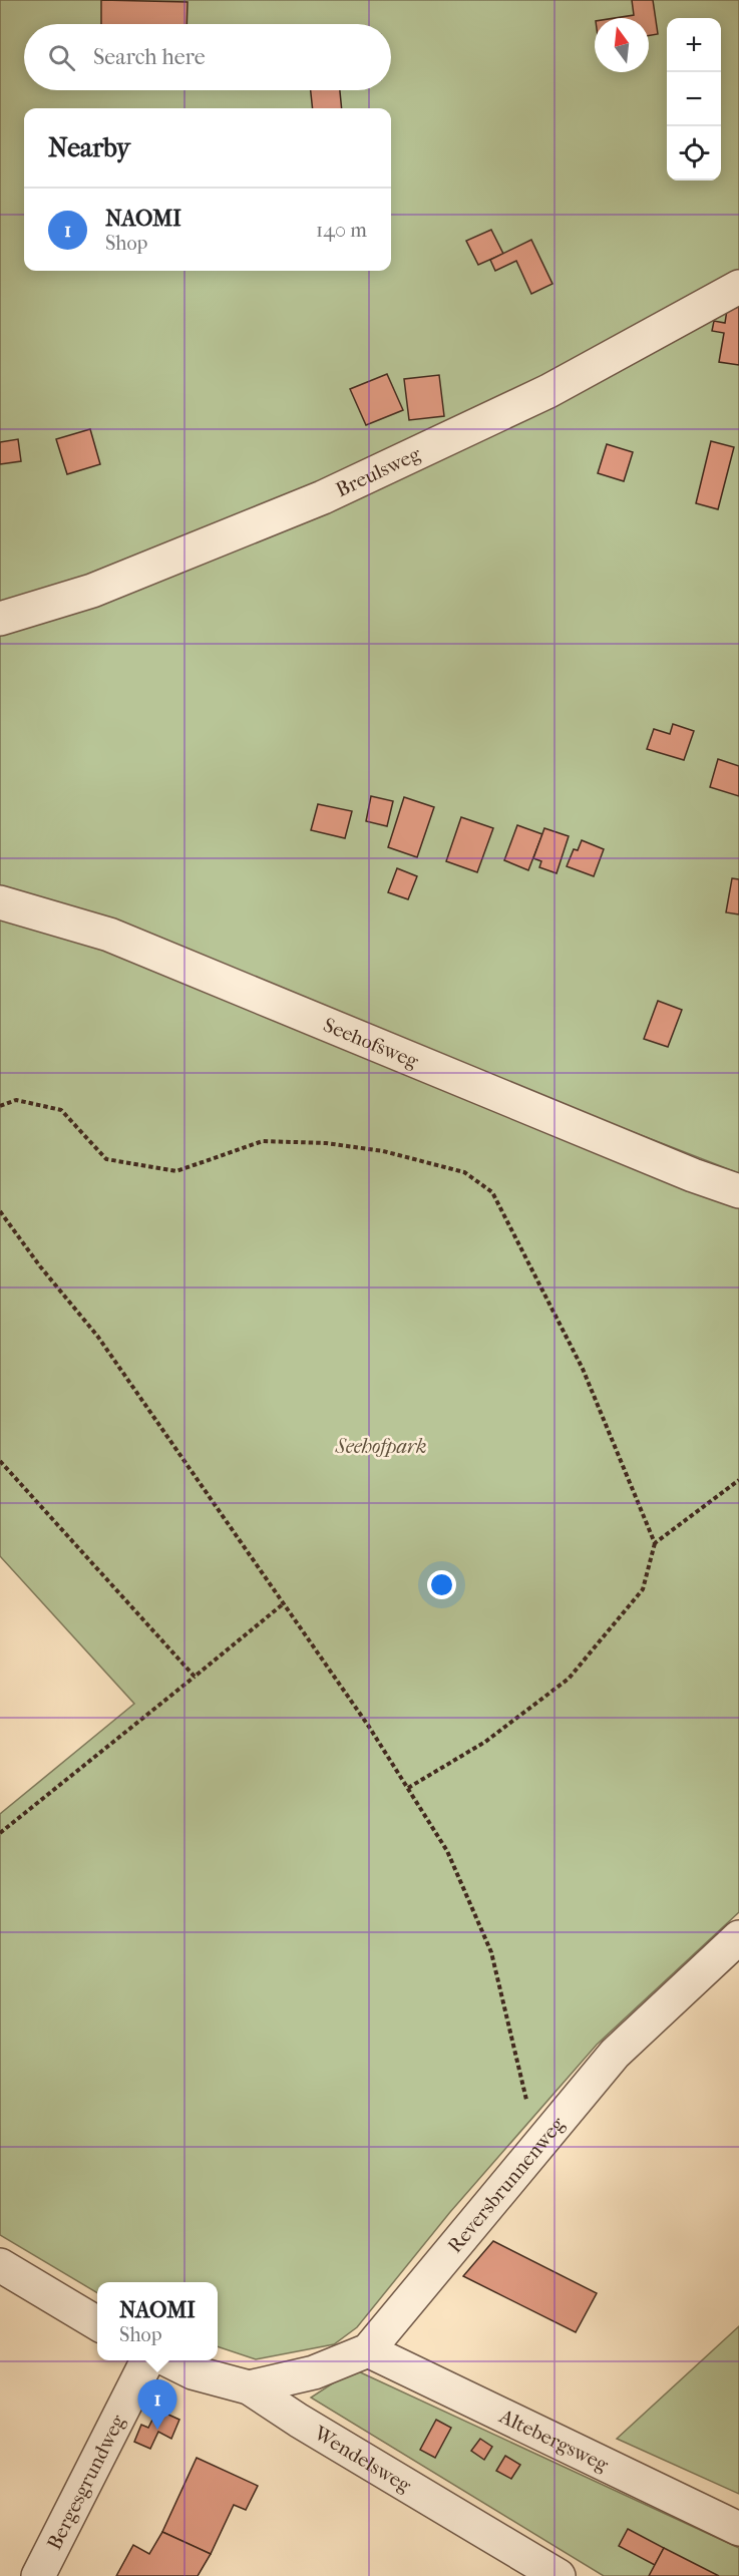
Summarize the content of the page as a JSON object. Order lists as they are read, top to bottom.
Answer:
{
  "streets": {
    "street": [
      "Breulsweg",
      "Seehofsweg",
      "Reversbrunnenweg",
      "Altebergsweg",
      "Wendelsweg",
      "Bergesgrundweg"
    ]
  },
  "crossings": [
    ["Reversbrunnenweg", "Altebergsweg"],
    ["Reversbrunnenweg", "Wendelsweg"]
  ],
  "parks": ["Seehofpark"],
  "north": "top",
  "page": {
    "map_buttons": ["+", "−"],
    "search": "Search here",
    "heading": "Nearby",
    "list": [
      {
        "mark": "1",
        "name": "NAOMI",
        "note": "Shop",
        "value": "140 m"
      }
    ],
    "popup": ["NAOMI", "Shop"],
    "pins": "1"
  }
}
